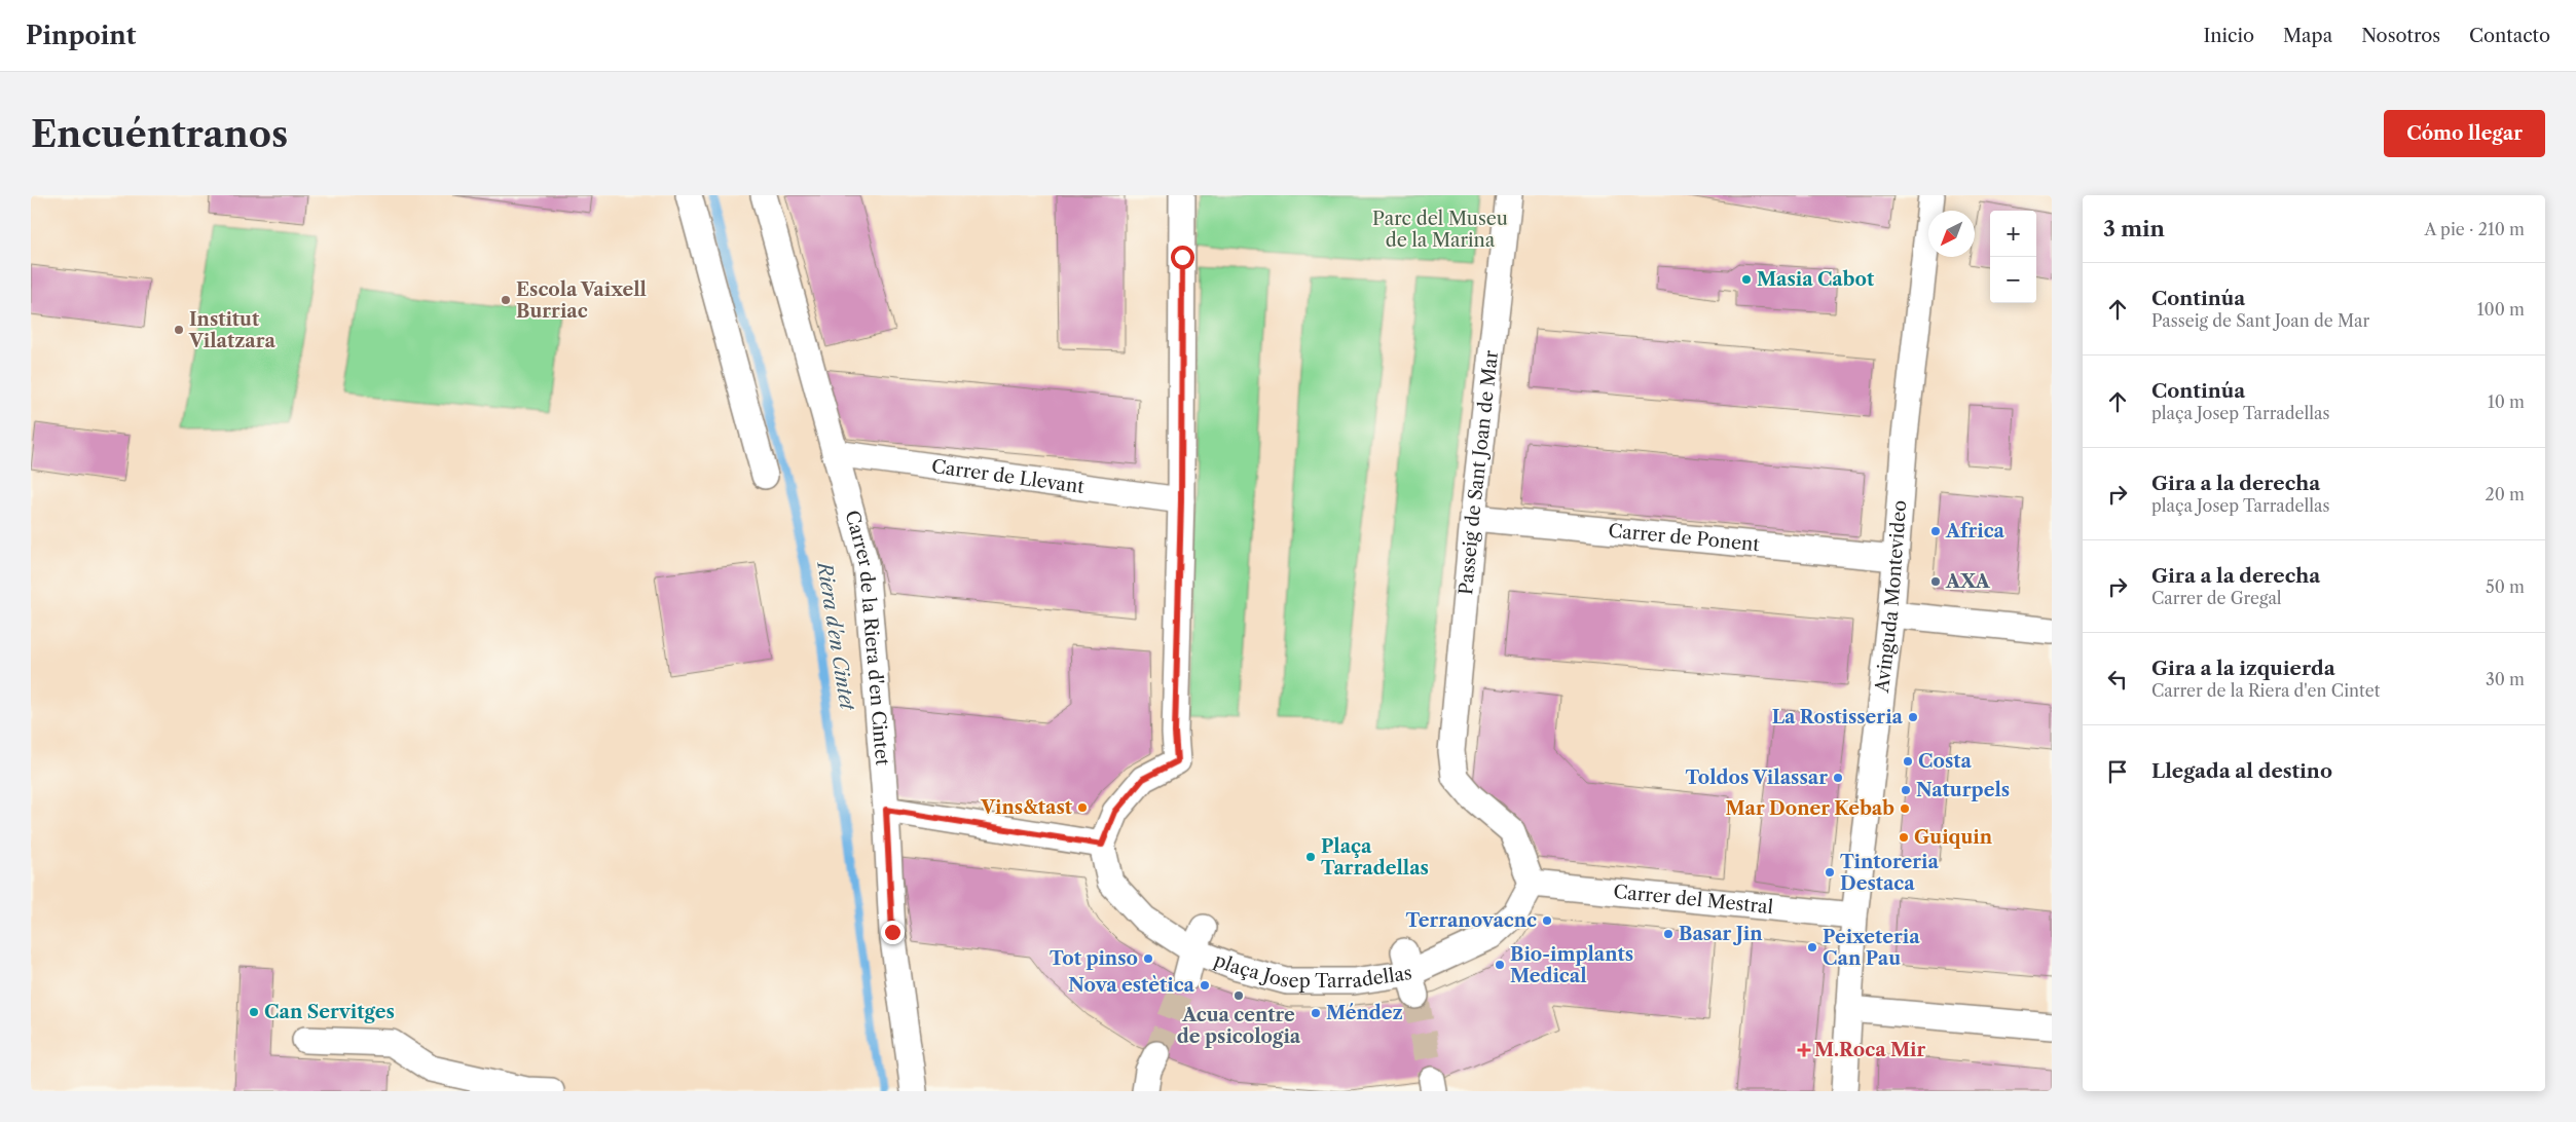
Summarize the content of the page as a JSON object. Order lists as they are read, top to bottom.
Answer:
{
  "streets": {
    "street": [
      "Passeig de Sant Joan de Mar",
      "Carrer de Llevant",
      "Carrer de Ponent",
      "Avinguda Montevideo",
      "Carrer de la Riera d'en Cintet",
      "Carrer del Mestral",
      "plaça Josep Tarradellas"
    ]
  },
  "crossings": [
    ["Passeig de Sant Joan de Mar", "Carrer de Ponent"],
    ["Passeig de Sant Joan de Mar", "Carrer del Mestral"],
    ["Passeig de Sant Joan de Mar", "plaça Josep Tarradellas"],
    ["Carrer de Llevant", "Carrer de la Riera d'en Cintet"],
    ["Carrer de Ponent", "Avinguda Montevideo"],
    ["Avinguda Montevideo", "Carrer del Mestral"],
    ["Carrer del Mestral", "plaça Josep Tarradellas"]
  ],
  "water": ["Riera d'en Cintet"],
  "parks": ["Parc del Museu de la Marina"],
  "places": {
    "other": [
      "Masia Cabot",
      "Escola Vaixell Burriac",
      "Institut Vilatzara",
      "Africa",
      "AXA",
      "La Rostisseria",
      "Costa",
      "Toldos Vilassar",
      "Naturpels",
      "Vins&tast",
      "Mar Doner Kebab",
      "Guiquin",
      "Plaça Tarradellas",
      "Tintoreria Destaca",
      "Terranovacnc",
      "Basar Jin",
      "Peixeteria Can Pau",
      "Tot pinso",
      "Bio-implants Medical",
      "Nova estètica",
      "Acua centre de psicologia",
      "Can Servitges",
      "Méndez"
    ],
    "health": ["M.Roca Mir"]
  },
  "north": "bottom left",
  "page": {
    "header": "Pinpoint",
    "nav": [
      "Inicio",
      "Mapa",
      "Nosotros",
      "Contacto"
    ],
    "buttons": "Cómo llegar",
    "title": "Encuéntranos",
    "heading": ["3 min", "A pie · 210 m"],
    "map_buttons": ["+", "−"],
    "list": [
      ["Continúa", "Passeig de Sant Joan de Mar", "100 m"],
      ["Continúa", "plaça Josep Tarradellas", "10 m"],
      ["Gira a la derecha", "plaça Josep Tarradellas", "20 m"],
      ["Gira a la derecha", "Carrer de Gregal", "50 m"],
      ["Gira a la izquierda", "Carrer de la Riera d'en Cintet", "30 m"],
      "Llegada al destino"
    ]
  }
}
